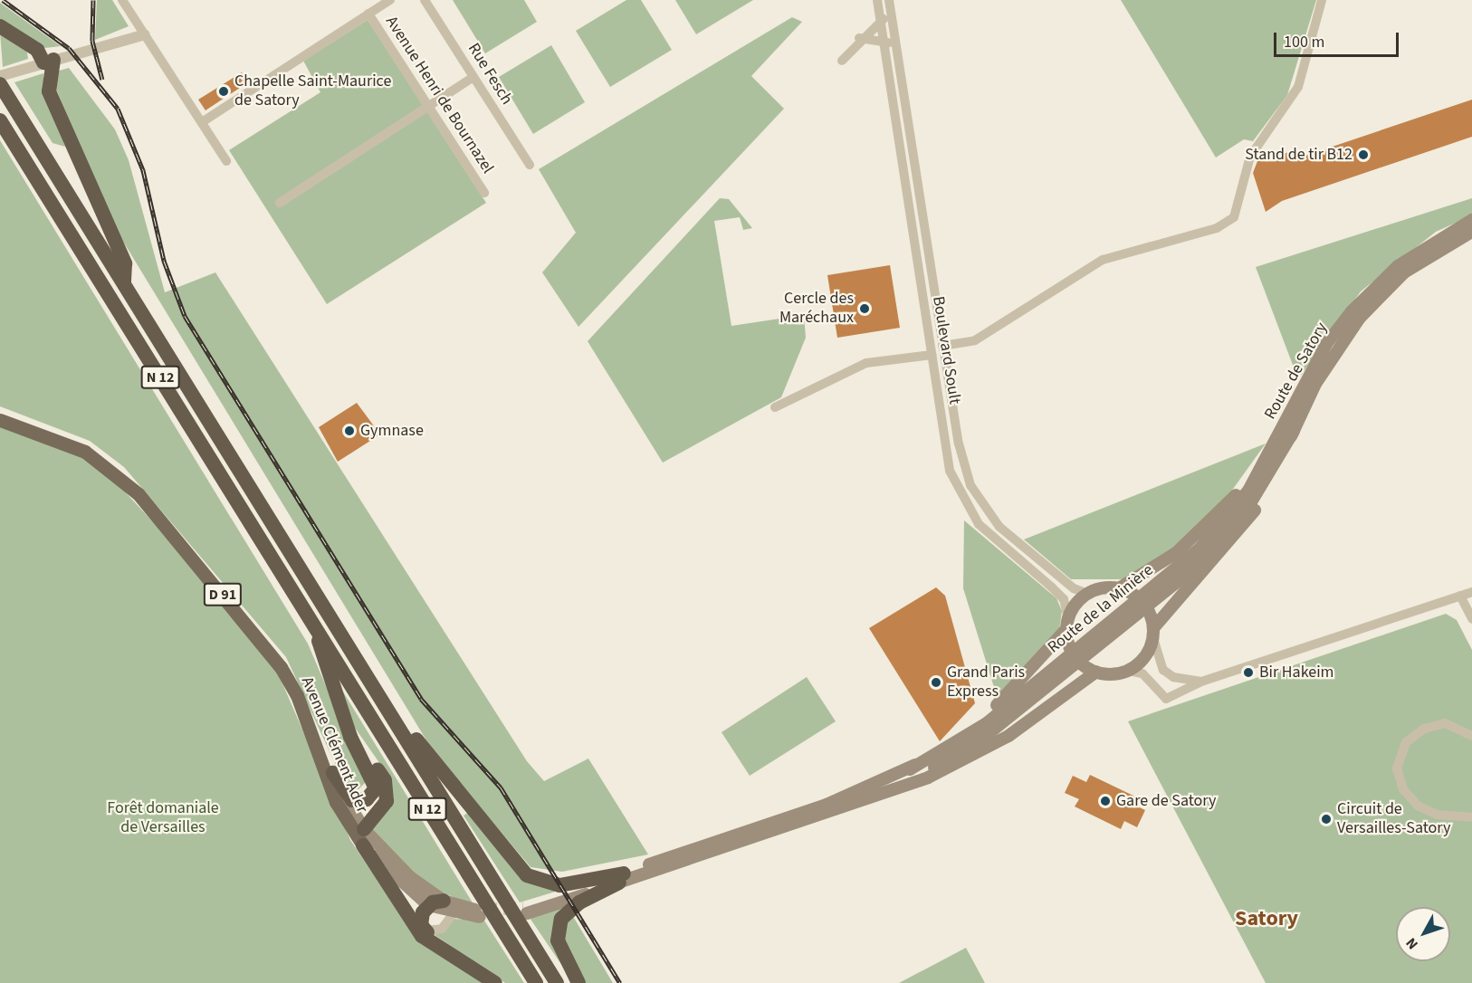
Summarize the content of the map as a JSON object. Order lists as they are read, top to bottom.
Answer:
{
  "streets": {
    "highway": ["N 12"],
    "main road": [
      "Route de Satory",
      "D 91",
      "Route de la Minière",
      "Avenue Clément Ader"
    ],
    "street": ["Rue Fesch", "Avenue Henri de Bournazel", "Boulevard Soult"]
  },
  "crossings": [
    ["Route de Satory", "Route de la Minière"]
  ],
  "districts": ["Satory"],
  "parks": ["Forêt domaniale de Versailles"],
  "places": [
    "Chapelle Saint-Maurice de Satory",
    "Stand de tir B12",
    "Cercle des Maréchaux",
    "Gymnase",
    "Bir Hakeim",
    "Grand Paris Express",
    "Gare de Satory",
    "Circuit de Versailles-Satory"
  ],
  "scale_bar": "100 m",
  "north": "bottom left"
}
